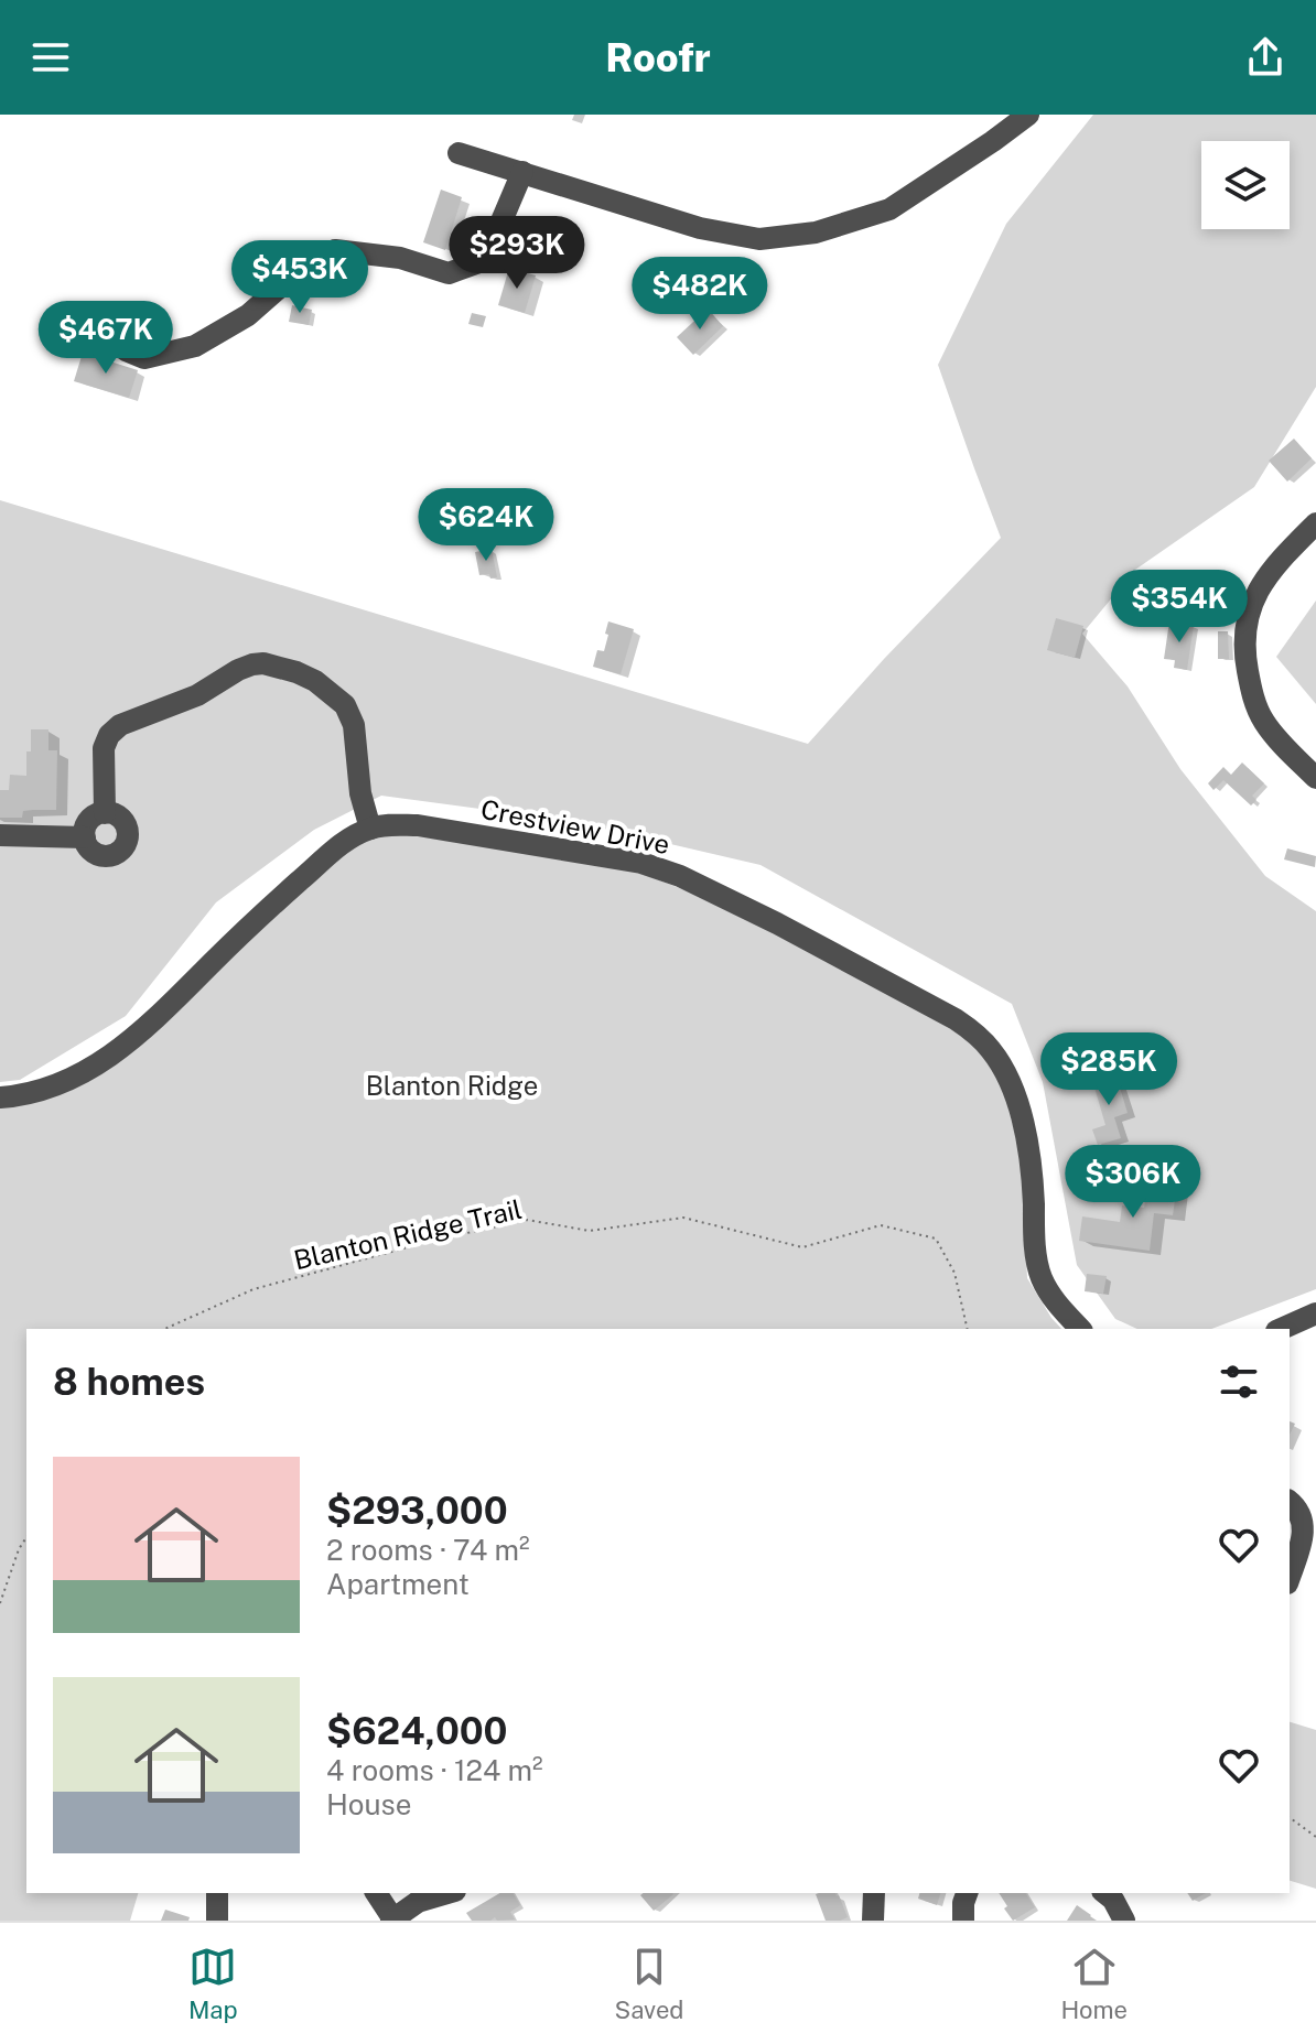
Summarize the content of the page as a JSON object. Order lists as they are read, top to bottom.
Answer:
{
  "streets": {
    "street": ["Crestview Drive"],
    "path": ["Blanton Ridge Trail"]
  },
  "parks": ["Blanton Ridge"],
  "page": {
    "header": "Roofr",
    "price": [
      "$293K",
      "$453K",
      "$482K",
      "$467K",
      "$624K",
      "$354K",
      "$285K",
      "$306K"
    ],
    "heading": "8 homes",
    "list": [
      {
        "name": "$293,000",
        "note": "2 rooms · 74 m² · Apartment"
      },
      {
        "name": "$624,000",
        "note": "4 rooms · 124 m² · House"
      }
    ],
    "tabs": ["Map", "Saved", "Home"]
  }
}
